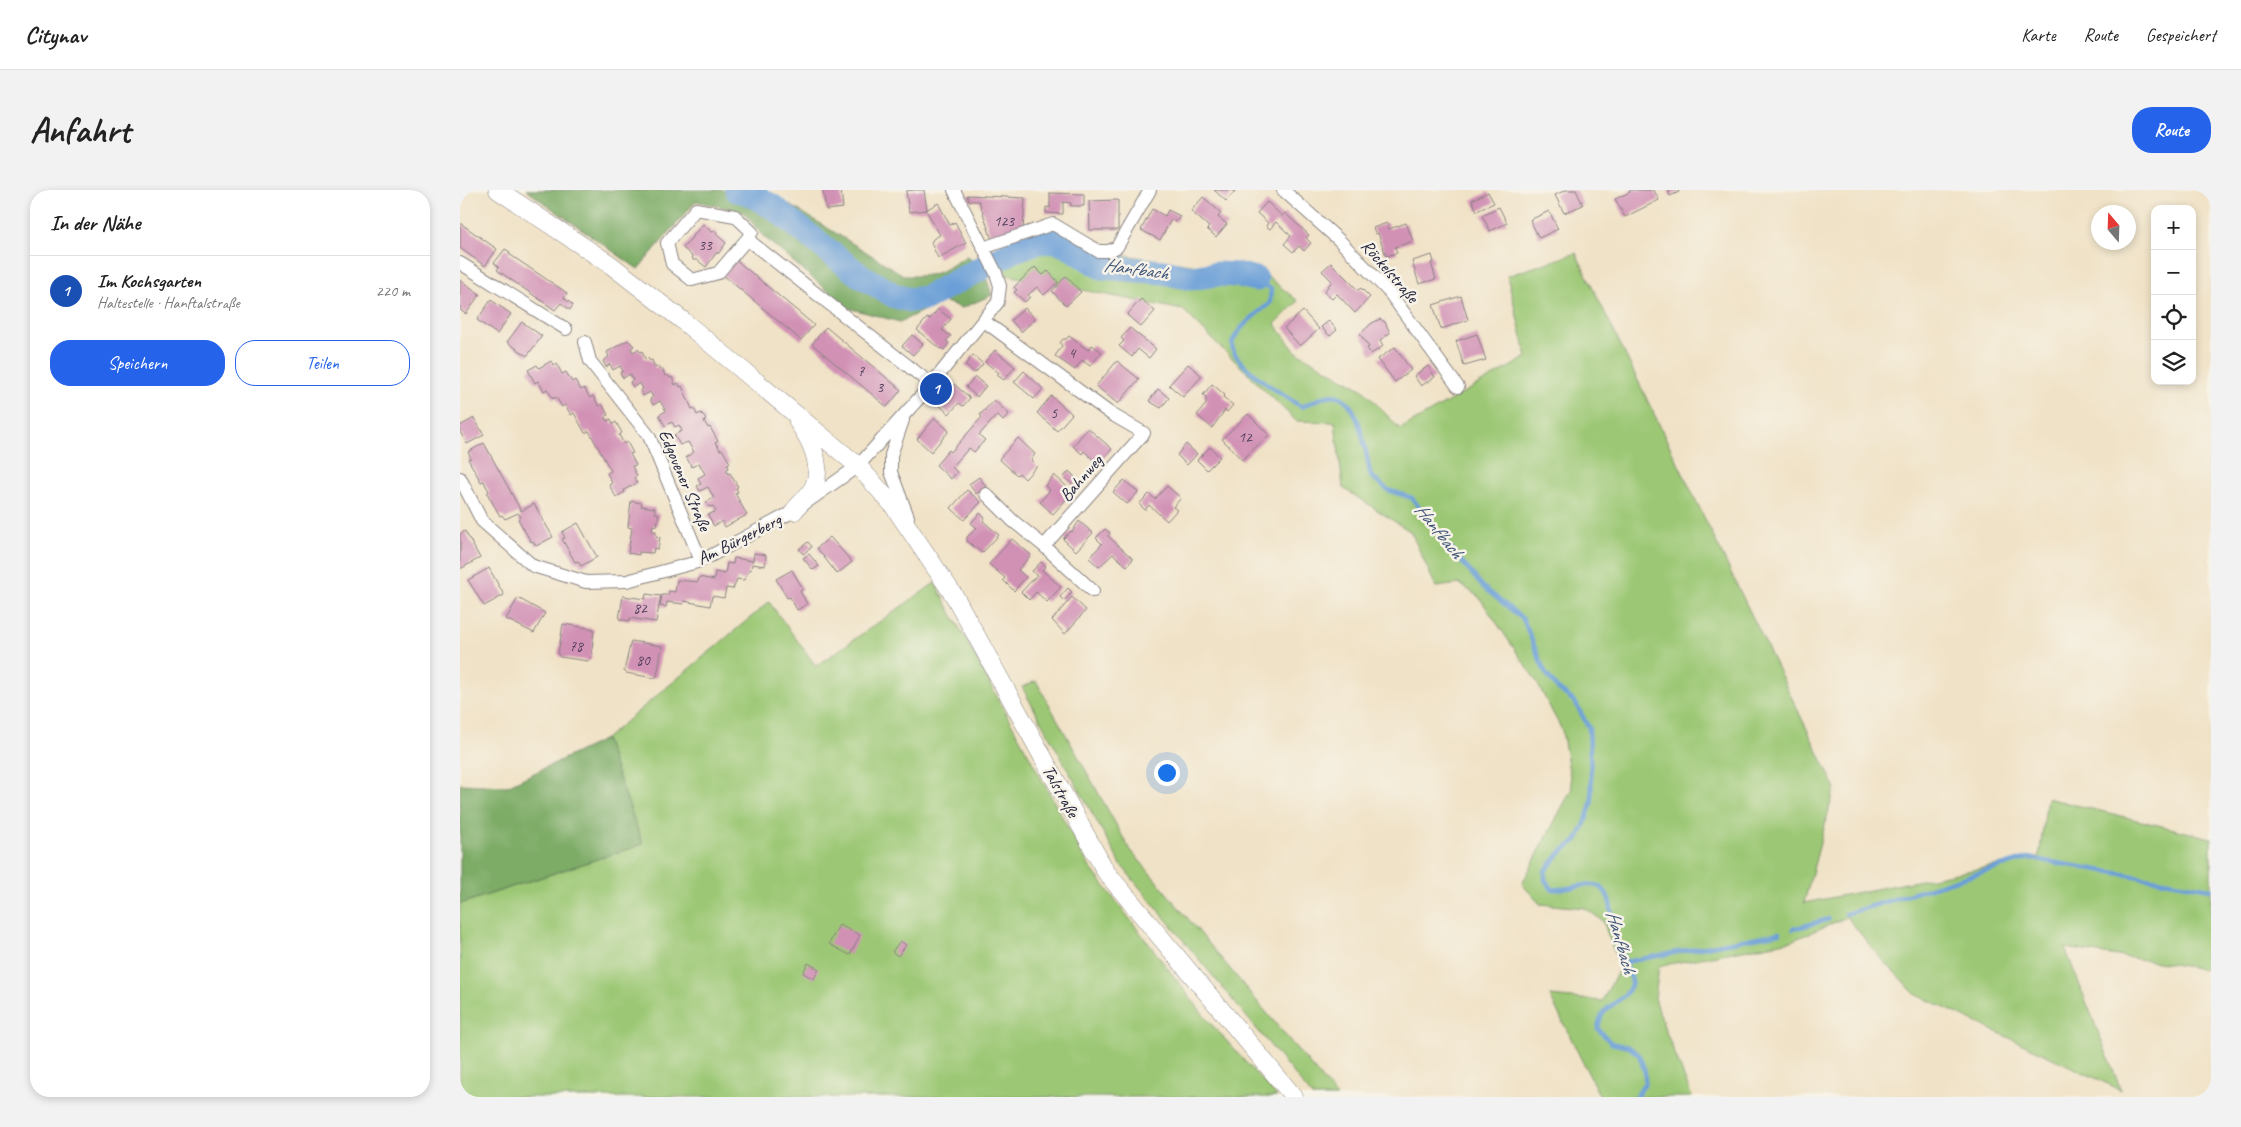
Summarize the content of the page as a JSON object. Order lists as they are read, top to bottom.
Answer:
{
  "streets": {
    "main road": ["Am Bürgerberg", "Talstraße"],
    "street": ["Röckelstraße", "Bahnweg", "Edgovener Straße"]
  },
  "crossings": [
    ["Bahnweg", "Am Bürgerberg"],
    ["Edgovener Straße", "Am Bürgerberg"],
    ["Am Bürgerberg", "Talstraße"]
  ],
  "water": ["Hanfbach"],
  "house_numbers": [
    "123",
    "33",
    "4",
    "7",
    "3",
    "5",
    "12",
    "82",
    "78",
    "80"
  ],
  "north": "top",
  "page": {
    "header": "Citynav",
    "nav": ["Karte", "Route", "Gespeichert"],
    "buttons": [
      "Route",
      ["Speichern", "Teilen"]
    ],
    "title": "Anfahrt",
    "heading": "In der Nähe",
    "map_buttons": ["+", "−"],
    "list": [
      {
        "mark": "1",
        "name": "Im Kochsgarten",
        "note": "Haltestelle · Hanftalstraße",
        "value": "220 m"
      }
    ],
    "pins": "1"
  }
}
